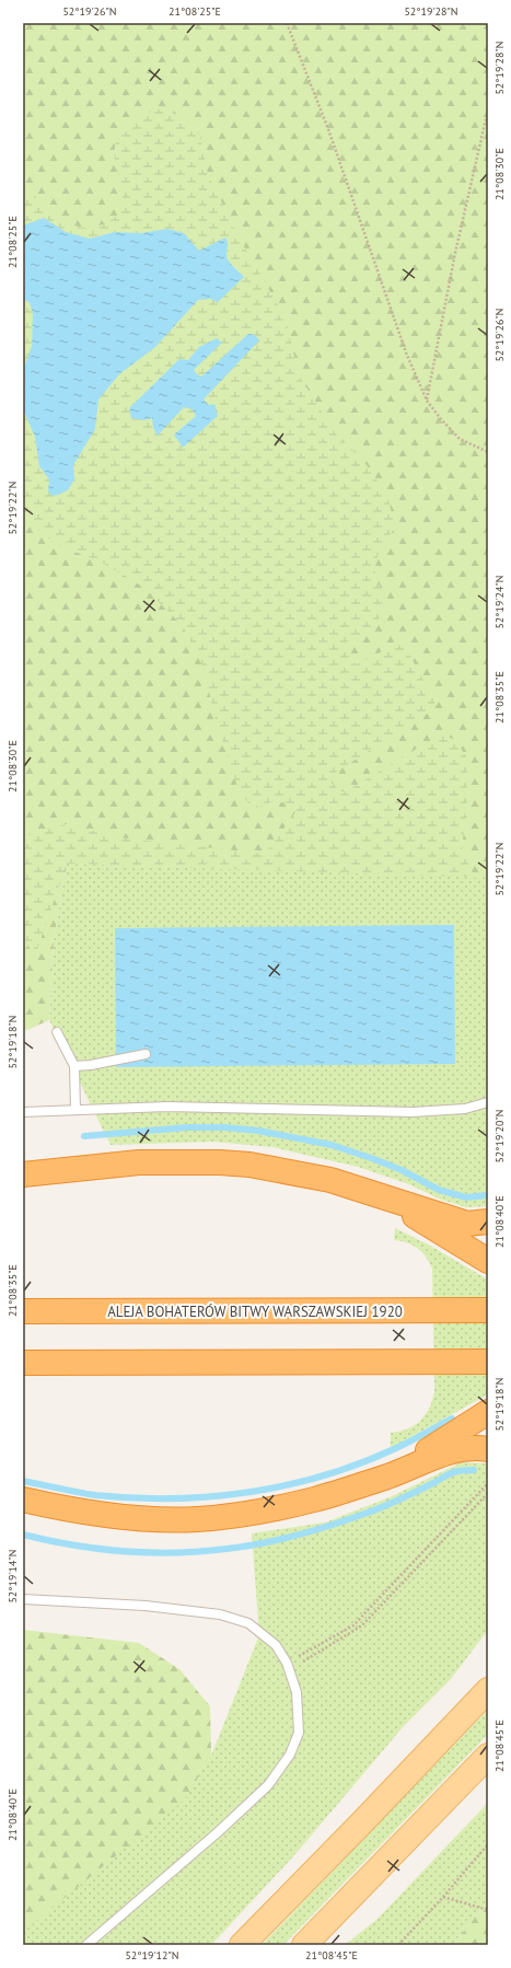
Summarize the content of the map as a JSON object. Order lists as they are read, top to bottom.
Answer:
{
  "streets": {
    "highway": ["ALEJA BOHATERÓW BITWY WARSZAWSKIEJ 1920"]
  },
  "coordinates": [
    "52°19'26\"N",
    "21°08'25\"E",
    "52°19'28\"N",
    "21°08'30\"E",
    "52°19'22\"N",
    "52°19'24\"N",
    "21°08'35\"E",
    "52°19'18\"N",
    "52°19'20\"N",
    "21°08'40\"E",
    "52°19'14\"N",
    "21°08'45\"E",
    "52°19'12\"N"
  ]
}
